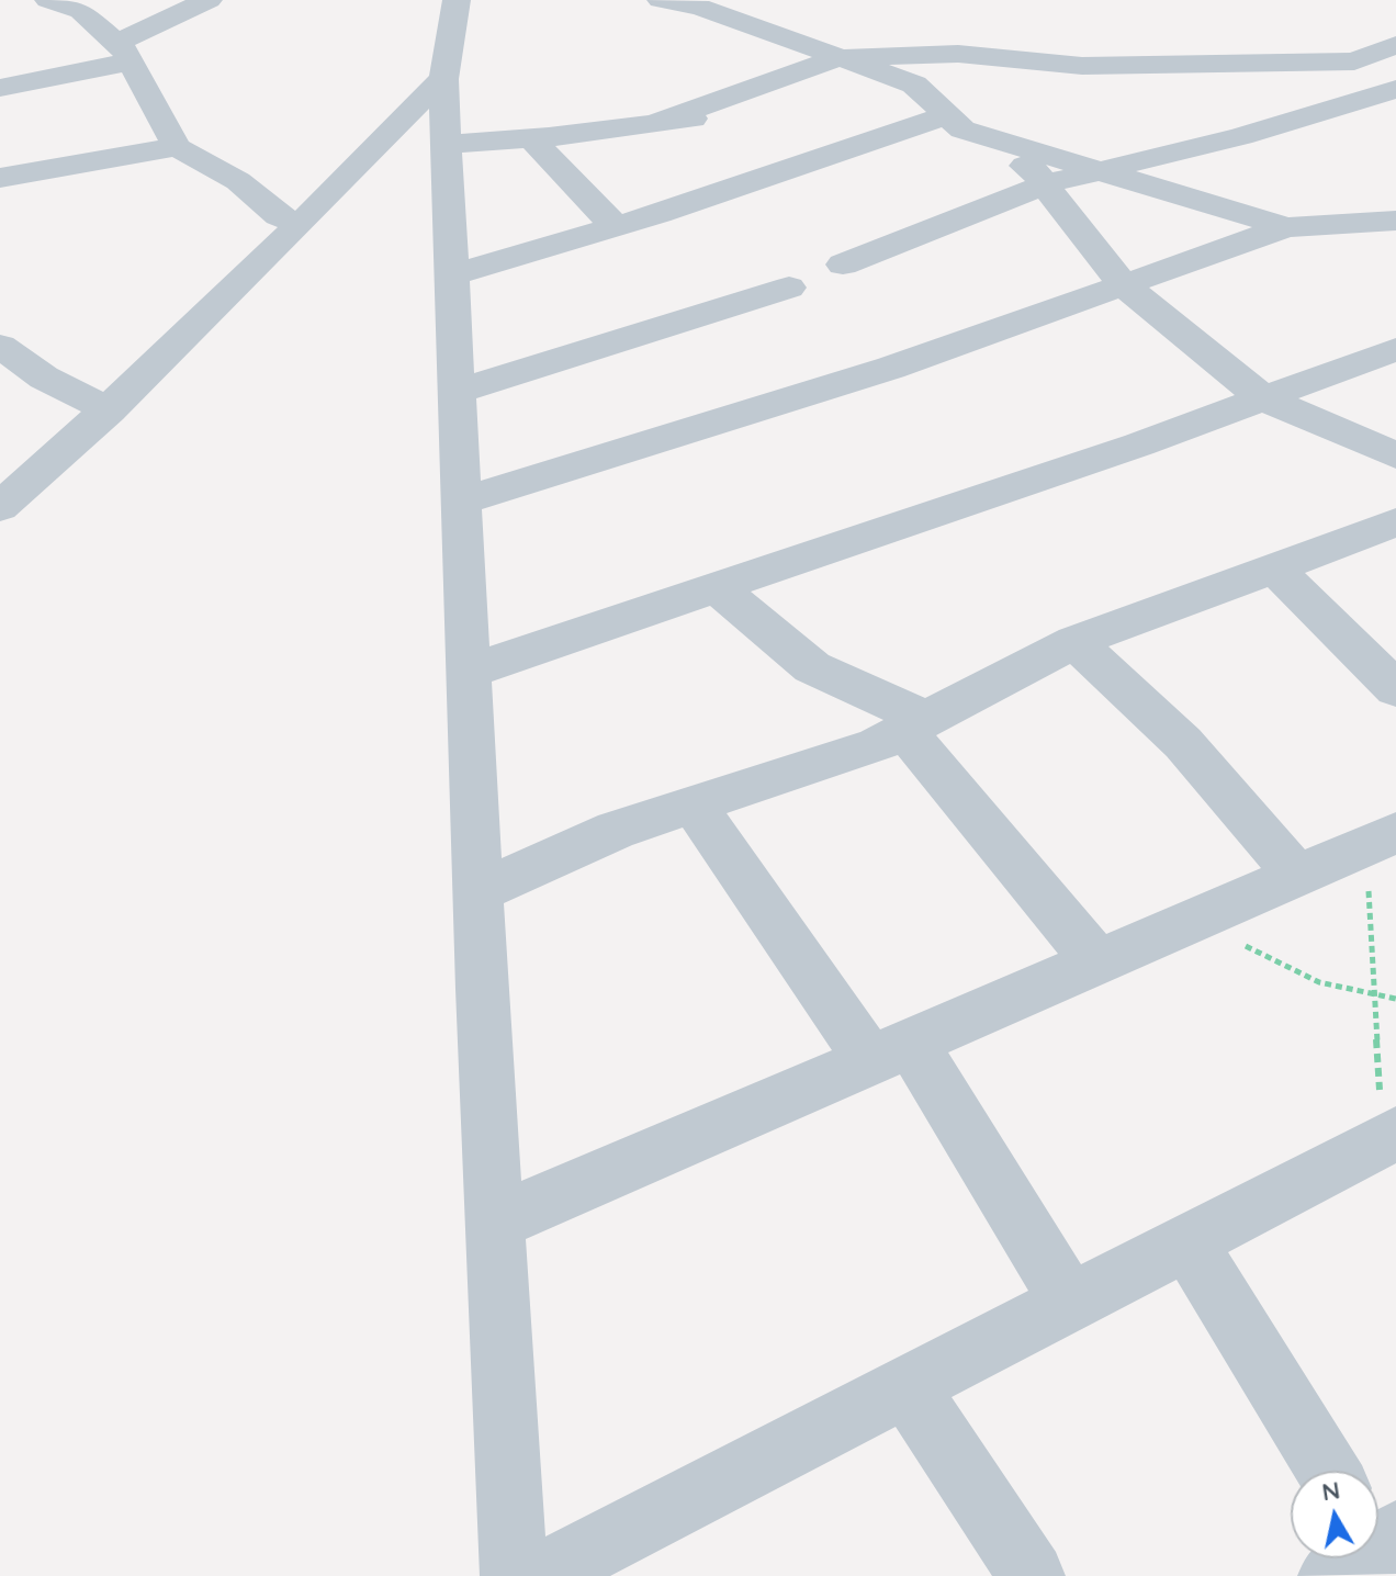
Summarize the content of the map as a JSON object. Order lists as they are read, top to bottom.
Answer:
{
  "north": "top"
}
